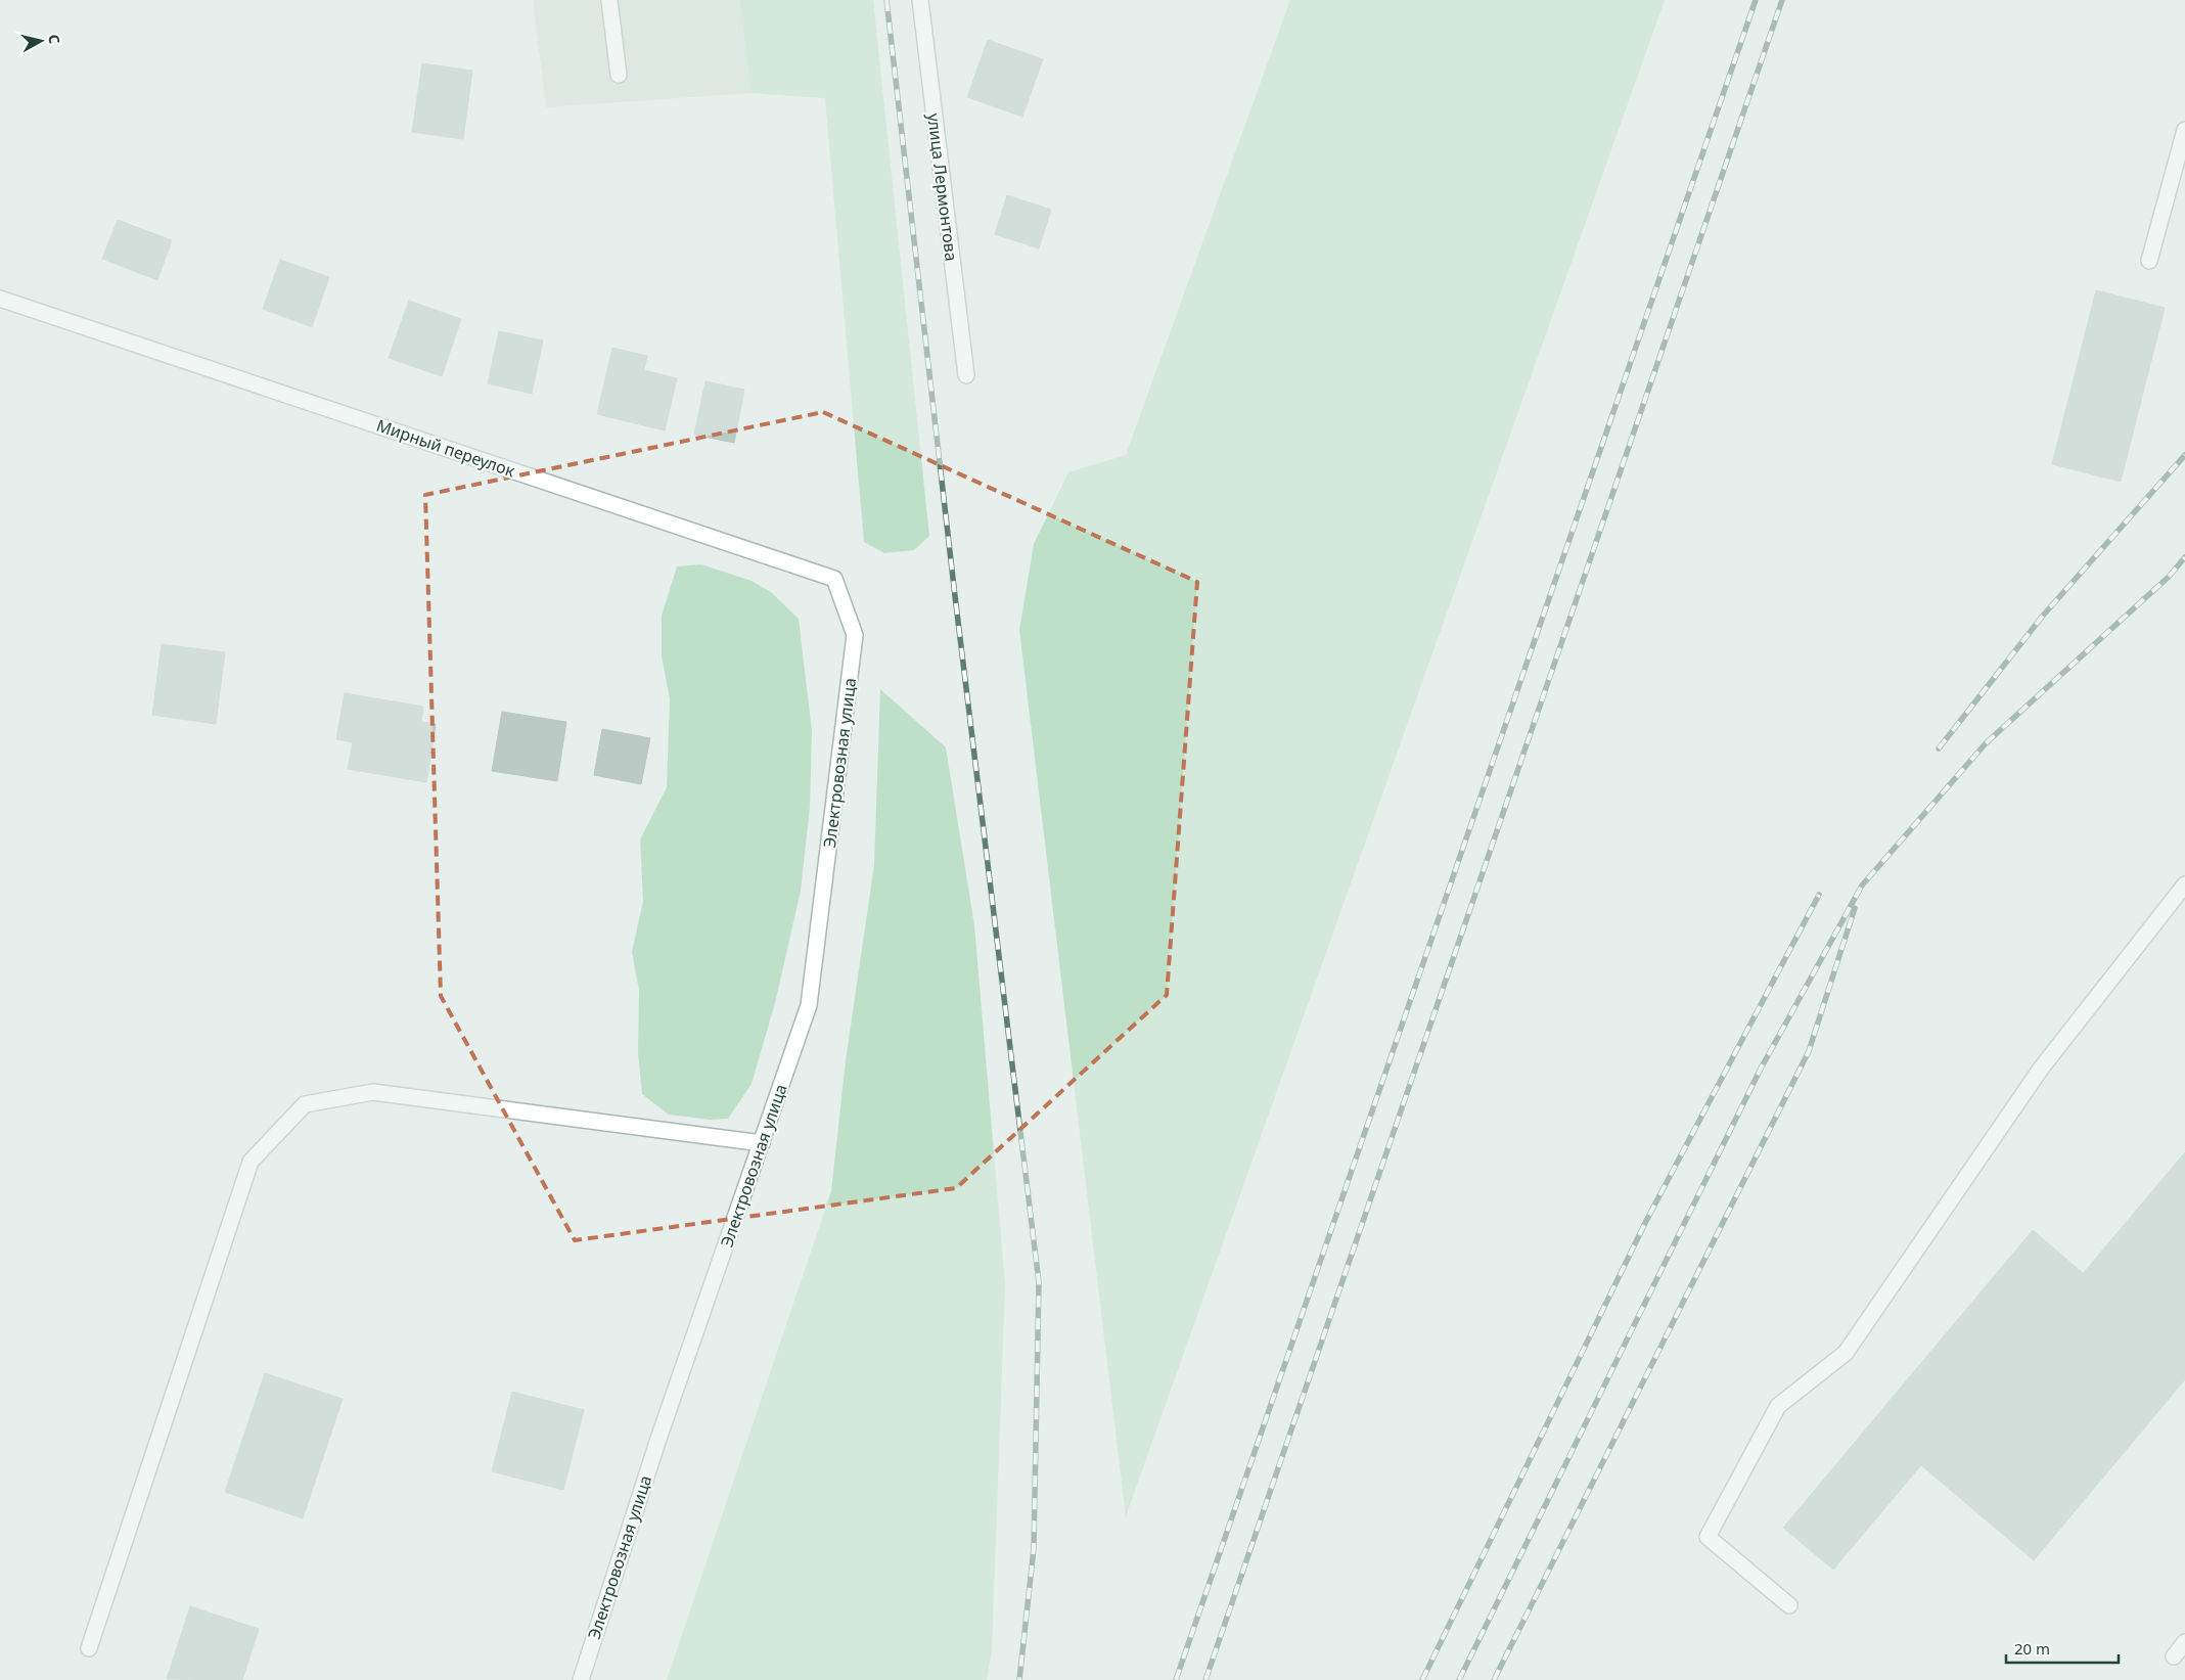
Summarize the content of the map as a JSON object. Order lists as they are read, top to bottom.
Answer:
{
  "streets": {
    "street": ["улица Лермонтова", "Мирный переулок", "Электровозная улица"]
  },
  "crossings": [
    ["Мирный переулок", "Электровозная улица"]
  ],
  "scale_bar": "20 m",
  "north": "right"
}
